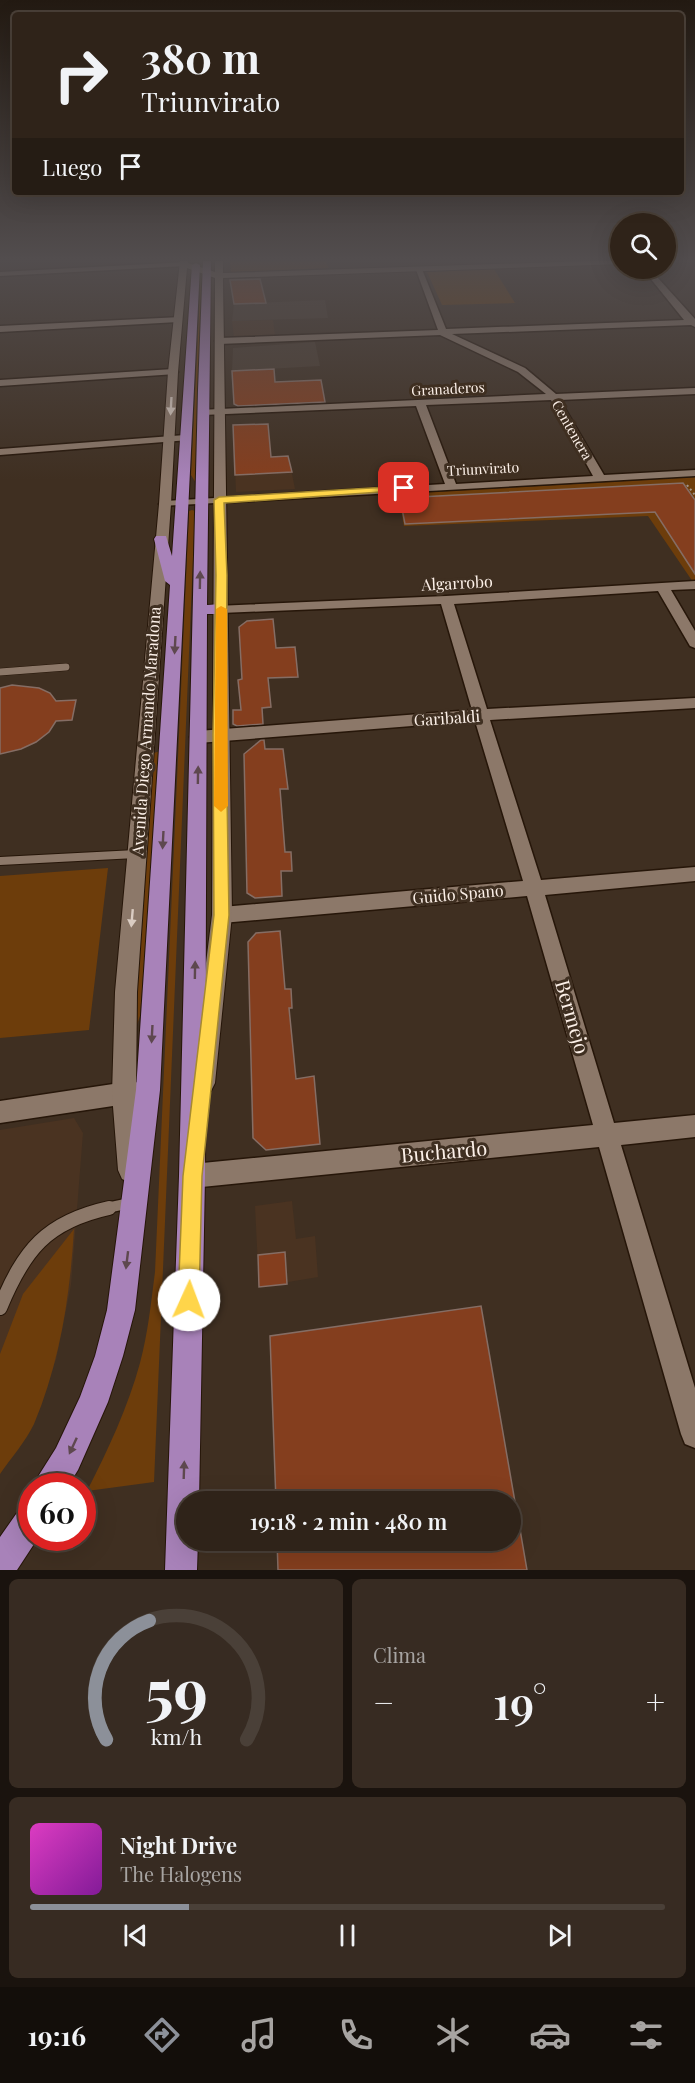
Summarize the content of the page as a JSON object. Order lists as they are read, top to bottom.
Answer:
{
  "streets": {
    "main road": ["Avenida Diego Armando Maradona"],
    "street": [
      "Granaderos",
      "Centenera",
      "Triunvirato",
      "Algarrobo",
      "Garibaldi",
      "Guido Spano",
      "Bermejo",
      "Buchardo"
    ]
  },
  "crossings": [
    ["Granaderos", "Centenera"],
    ["Centenera", "Triunvirato"],
    ["Triunvirato", "Avenida Diego Armando Maradona"],
    ["Algarrobo", "Bermejo"],
    ["Garibaldi", "Bermejo"],
    ["Guido Spano", "Bermejo"],
    ["Bermejo", "Buchardo"]
  ],
  "page": {
    "turn": ["380 m", "Triunvirato"],
    "then": "Luego",
    "limit": "60",
    "trip": "19:18 · 2 min · 480 m",
    "tile": "Clima",
    "heat": ["−", "19°", "+"],
    "song": ["Night Drive", "The Halogens"],
    "tabs": "19:16",
    "gauge": ["59", "km/h"]
  }
}
